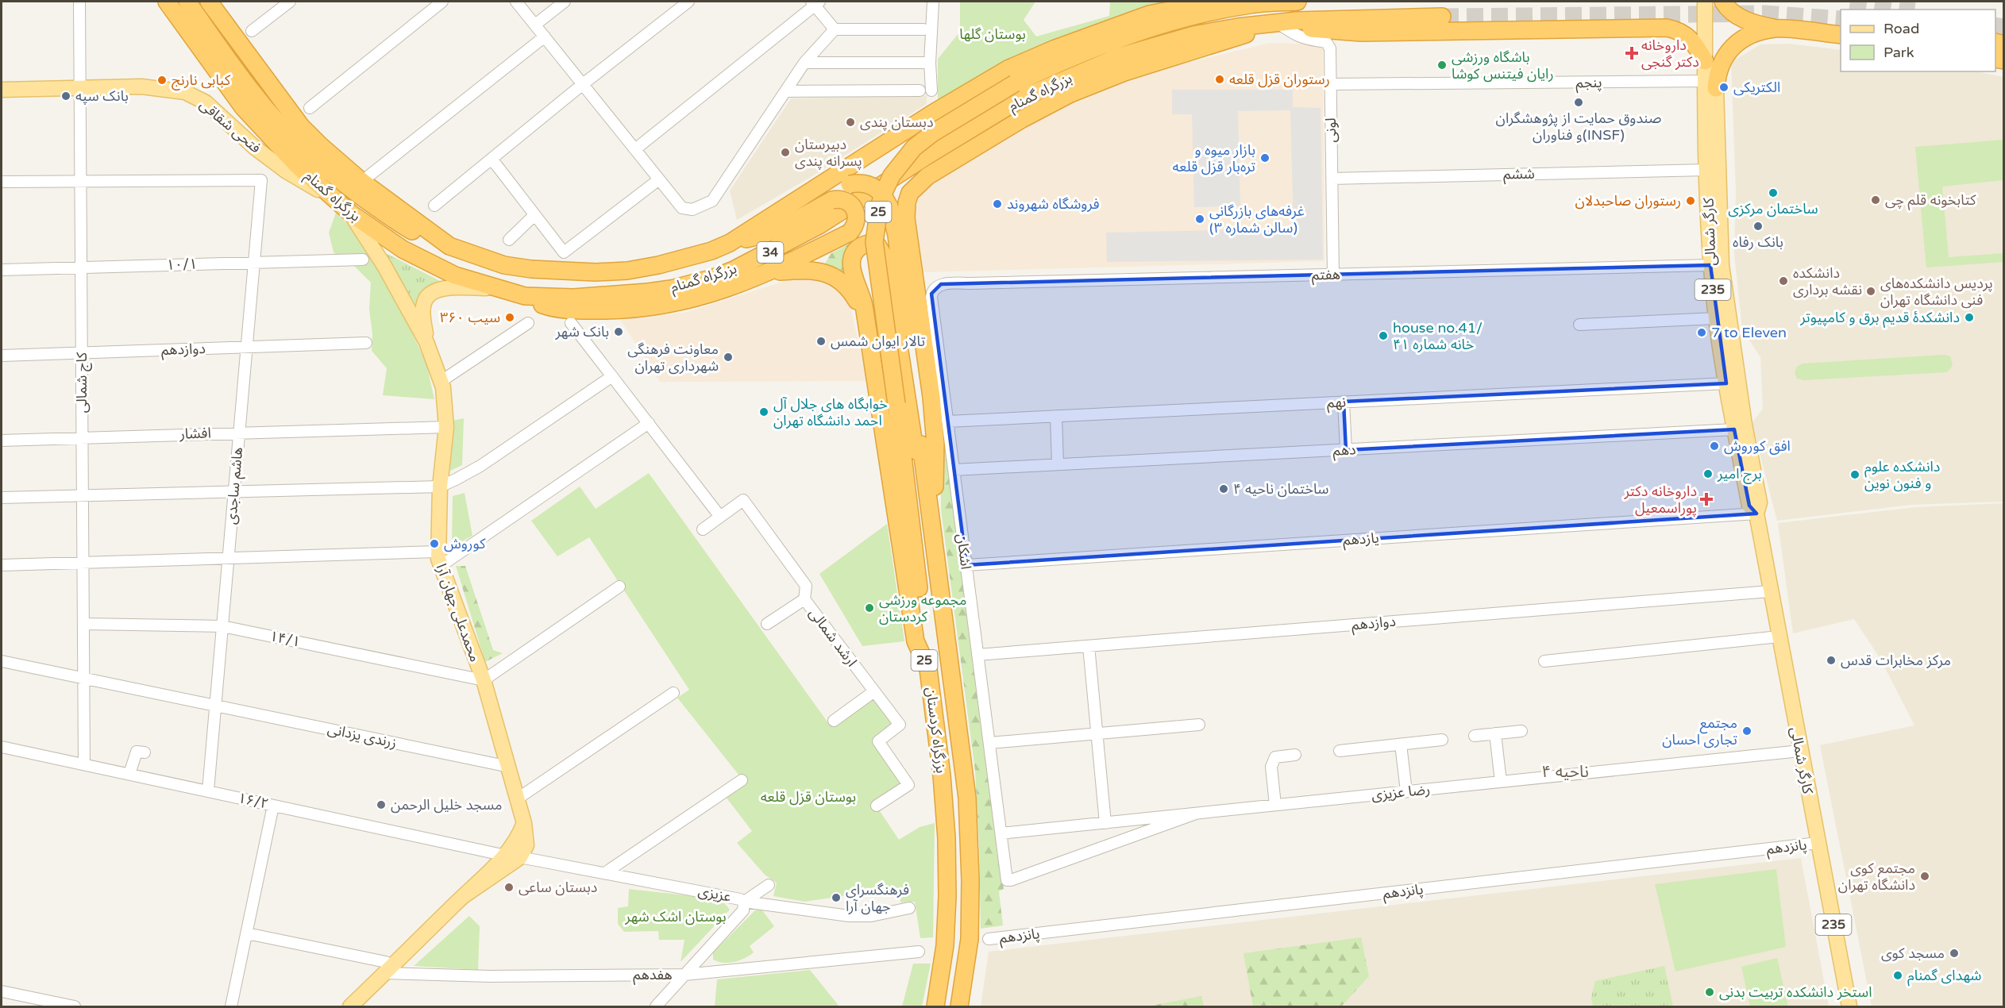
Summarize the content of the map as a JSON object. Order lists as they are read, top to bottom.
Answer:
{
  "streets": {
    "highway": [
      "بزرگراه گمنام",
      "25",
      "34",
      "بزرگراه کردستان"
    ],
    "main road": [
      "فتحی شقاقی",
      "کارگر شمالی",
      "235",
      "محمدعلی جهان آرا"
    ],
    "street": [
      "پنجم",
      "لونی",
      "ششم",
      "۱۰/۱",
      "هفتم",
      "دوازدهم",
      "کاج شمالی",
      "نهم",
      "افشار",
      "دهم",
      "هاشم ساجدی",
      "یازدهم",
      "اشکان",
      "ارشد شمالی",
      "۱۴/۱",
      "زرندی یزدانی",
      "رضا عزیزی",
      "۱۶/۲",
      "پانزدهم",
      "عزیزی",
      "هفدهم"
    ]
  },
  "crossings": [
    ["پنجم", "لونی"],
    ["پنجم", "کارگر شمالی"],
    ["بزرگراه گمنام", "فتحی شقاقی"],
    ["بزرگراه گمنام", "لونی"],
    ["بزرگراه گمنام", "25"],
    ["فتحی شقاقی", "کاج شمالی"],
    ["لونی", "ششم"],
    ["لونی", "هفتم"],
    ["ششم", "کارگر شمالی"],
    ["25", "بزرگراه کردستان"],
    ["کارگر شمالی", "هفتم"],
    ["کارگر شمالی", "دوازدهم"],
    ["کارگر شمالی", "نهم"],
    ["کارگر شمالی", "دهم"],
    ["کارگر شمالی", "یازدهم"],
    ["کارگر شمالی", "رضا عزیزی"],
    ["کارگر شمالی", "پانزدهم"],
    ["۱۰/۱", "کاج شمالی"],
    ["۱۰/۱", "هاشم ساجدی"],
    ["هفتم", "اشکان"],
    ["دوازدهم", "کاج شمالی"],
    ["دوازدهم", "هاشم ساجدی"],
    ["دوازدهم", "اشکان"],
    ["کاج شمالی", "افشار"],
    ["کاج شمالی", "هاشم ساجدی"],
    ["کاج شمالی", "۱۴/۱"],
    ["کاج شمالی", "زرندی یزدانی"],
    ["کاج شمالی", "۱۶/۲"],
    ["نهم", "اشکان"],
    ["افشار", "هاشم ساجدی"],
    ["افشار", "محمدعلی جهان آرا"],
    ["دهم", "اشکان"],
    ["هاشم ساجدی", "۱۴/۱"],
    ["هاشم ساجدی", "زرندی یزدانی"],
    ["هاشم ساجدی", "۱۶/۲"],
    ["یازدهم", "اشکان"],
    ["اشکان", "رضا عزیزی"],
    ["محمدعلی جهان آرا", "۱۴/۱"],
    ["محمدعلی جهان آرا", "زرندی یزدانی"],
    ["محمدعلی جهان آرا", "۱۶/۲"],
    ["محمدعلی جهان آرا", "عزیزی"],
    ["۱۶/۲", "عزیزی"]
  ],
  "districts": ["ناحیه ۴"],
  "parks": ["بوستان گلها", "بوستان قزل قلعه", "بوستان اشک شهر"],
  "places": {
    "health": ["داروخانه دکتر گنجی", "داروخانه دکتر پوراسمعیل"],
    "other": [
      "باشگاه ورزشی رایان فیتنس کوشا",
      "رستوران قزل قلعه",
      "کبابی نارنج",
      "الکتریکی",
      "بانک سپه",
      "صندوق حمایت از پژوهشگران و فناوران(INSF)",
      "دبستان پندی",
      "دبیرستان پسرانه پندی",
      "بازار میوه و تره‌بار قزل قلعه",
      "ساختمان مرکزی",
      "کتابخونه قلم چی",
      "رستوران صاحبدلان",
      "فروشگاه شهروند",
      "غرفه‌های بازرگانی (سالن شماره ۳)",
      "بانک رفاه",
      "دانشکده نقشه برداری",
      "پردیس دانشکده‌های فنی دانشگاه تهران",
      "سیب ۳۶۰",
      "دانشکدهٔ قدیم برق و کامپیوتر",
      "بانک شهر",
      "7 to Eleven",
      "house no.41/ خانه شماره ۴۱",
      "تالار ایوان شمس",
      "معاونت فرهنگی شهرداری تهران",
      "خوابگاه های جلال آل احمد دانشگاه تهران",
      "افق کوروش",
      "برج امیر",
      "دانشکده علوم و فنون نوین",
      "ساختمان ناحیه ۴",
      "کوروش",
      "مجموعه ورزشی کردستان",
      "مرکز مخابرات قدس",
      "مجتمع تجاری احسان",
      "مسجد خلیل الرحمن",
      "مجتمع کوی دانشگاه تهران",
      "دبستان ساعی",
      "فرهنگسرای جهان آرا",
      "مسجد کوی",
      "شهدای گمنام",
      "استخر دانشکده تربیت بدنی"
    ]
  },
  "legend": ["Road", "Park"]
}
